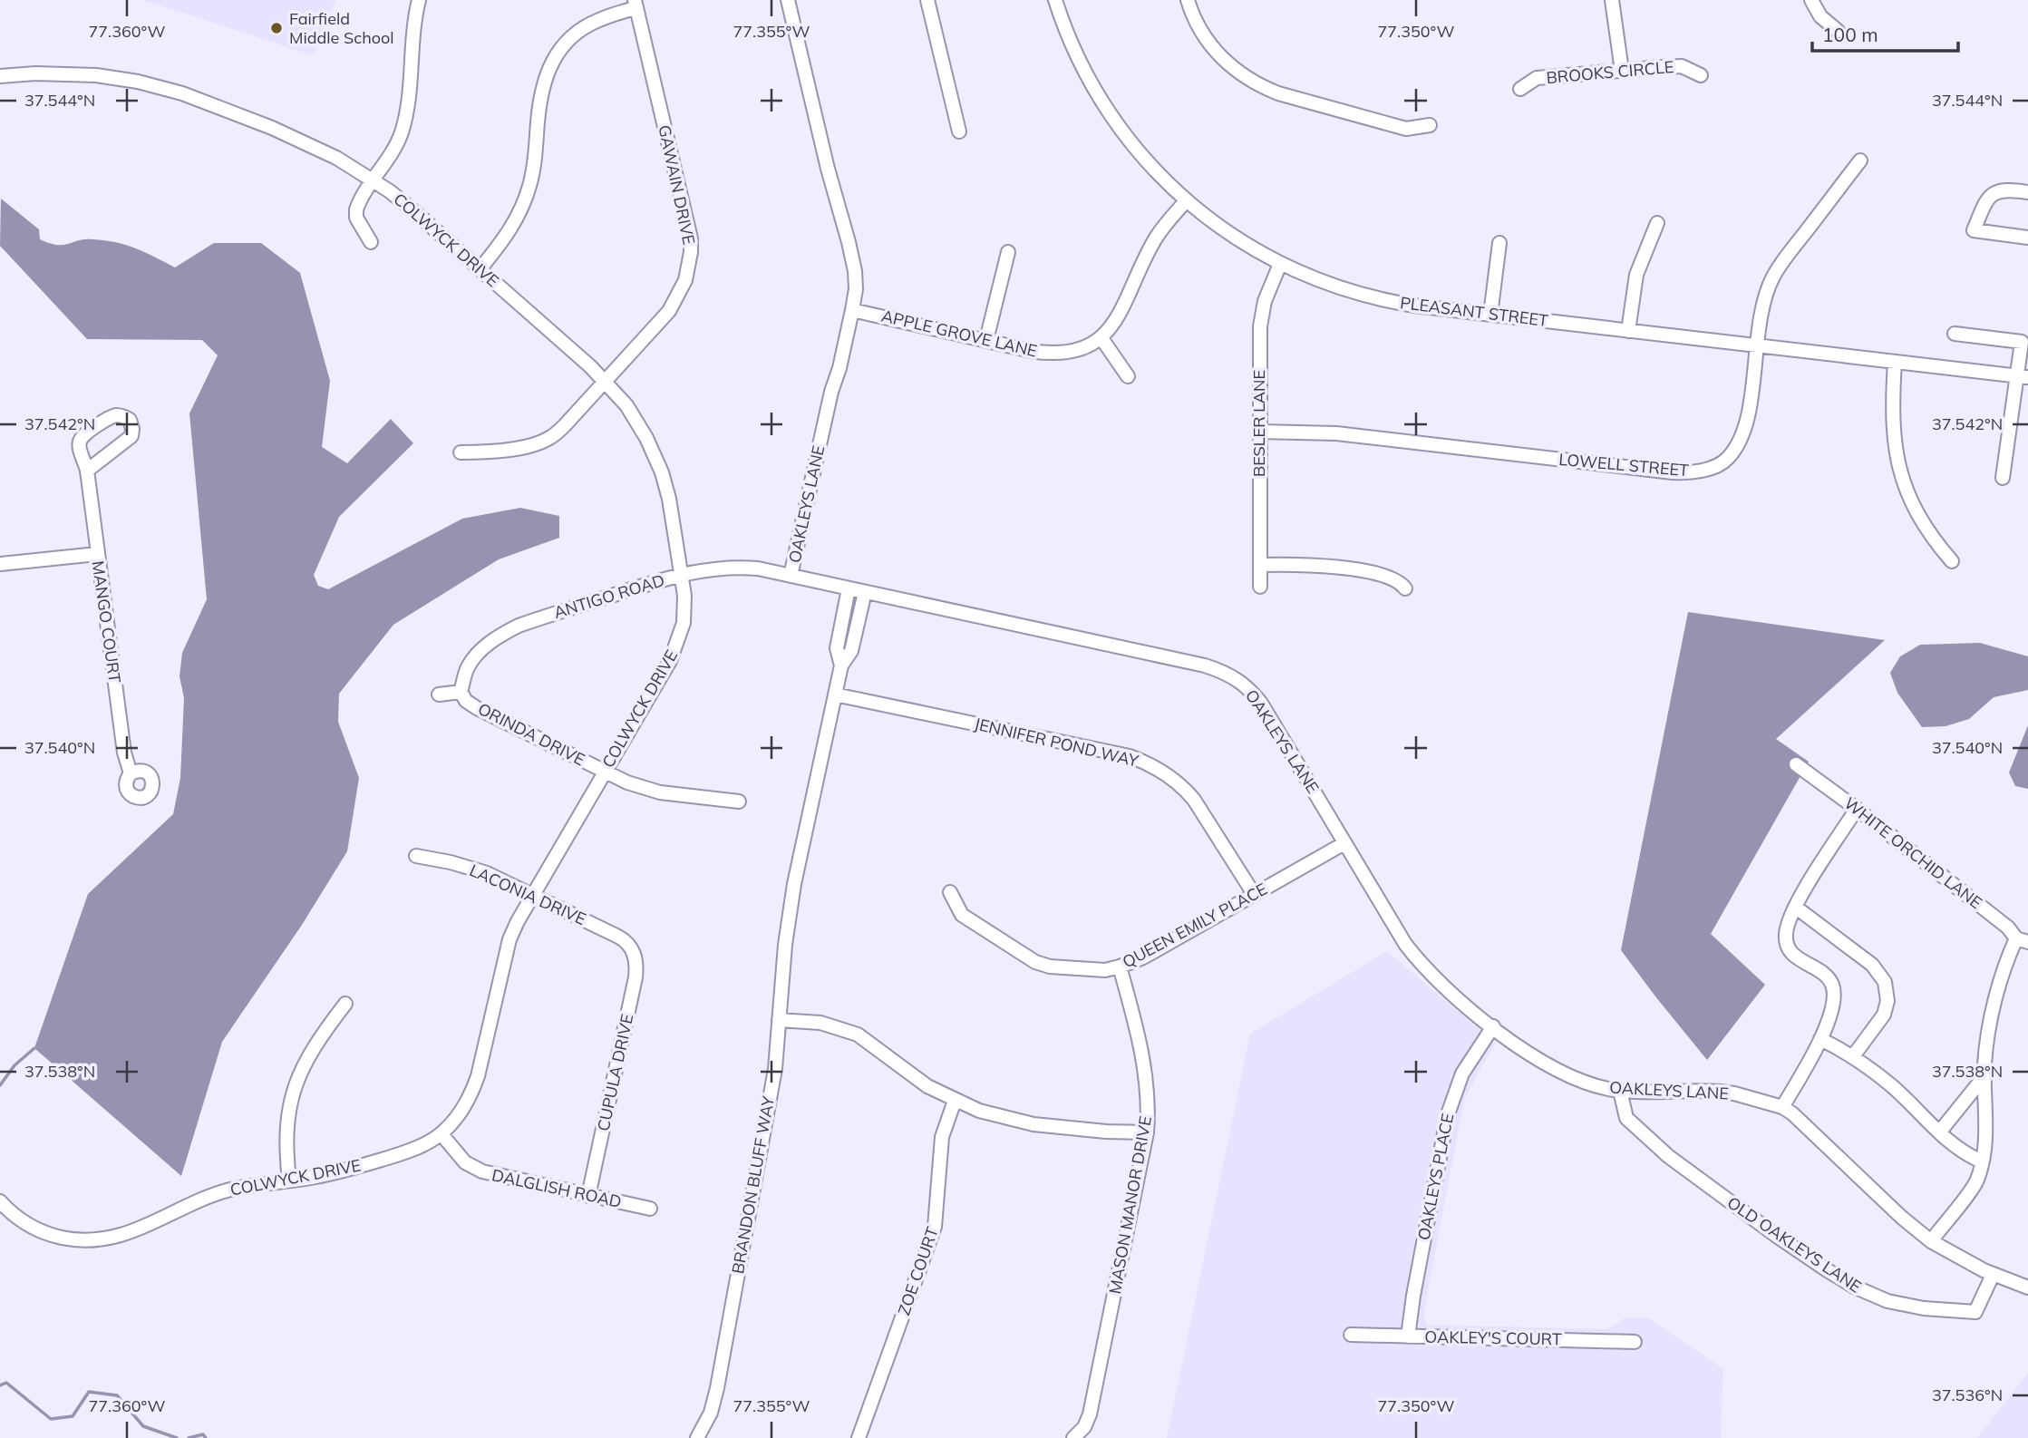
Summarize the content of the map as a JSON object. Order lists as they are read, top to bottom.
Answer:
{
  "streets": {
    "street": [
      "BROOKS CIRCLE",
      "GAWAIN DRIVE",
      "COLWYCK DRIVE",
      "PLEASANT STREET",
      "APPLE GROVE LANE",
      "BESLER LANE",
      "LOWELL STREET",
      "OAKLEYS LANE",
      "ANTIGO ROAD",
      "MANGO COURT",
      "ORINDA DRIVE",
      "JENNIFER POND WAY",
      "WHITE ORCHID LANE",
      "LACONIA DRIVE",
      "QUEEN EMILY PLACE",
      "CUPULA DRIVE",
      "OAKLEYS PLACE",
      "BRANDON BLUFF WAY",
      "DALGLISH ROAD",
      "MASON MANOR DRIVE",
      "OLD OAKLEYS LANE",
      "ZOE COURT",
      "OAKLEY'S COURT"
    ]
  },
  "crossings": [
    ["GAWAIN DRIVE", "COLWYCK DRIVE"],
    ["COLWYCK DRIVE", "ANTIGO ROAD"],
    ["COLWYCK DRIVE", "ORINDA DRIVE"],
    ["COLWYCK DRIVE", "LACONIA DRIVE"],
    ["COLWYCK DRIVE", "DALGLISH ROAD"],
    ["PLEASANT STREET", "APPLE GROVE LANE"],
    ["PLEASANT STREET", "BESLER LANE"],
    ["PLEASANT STREET", "LOWELL STREET"],
    ["APPLE GROVE LANE", "OAKLEYS LANE"],
    ["BESLER LANE", "LOWELL STREET"],
    ["OAKLEYS LANE", "ANTIGO ROAD"],
    ["OAKLEYS LANE", "QUEEN EMILY PLACE"],
    ["OAKLEYS LANE", "OAKLEYS PLACE"],
    ["OAKLEYS LANE", "BRANDON BLUFF WAY"],
    ["OAKLEYS LANE", "OLD OAKLEYS LANE"],
    ["ANTIGO ROAD", "ORINDA DRIVE"],
    ["JENNIFER POND WAY", "QUEEN EMILY PLACE"],
    ["JENNIFER POND WAY", "BRANDON BLUFF WAY"],
    ["LACONIA DRIVE", "CUPULA DRIVE"],
    ["QUEEN EMILY PLACE", "MASON MANOR DRIVE"],
    ["CUPULA DRIVE", "DALGLISH ROAD"],
    ["OAKLEYS PLACE", "OAKLEY'S COURT"]
  ],
  "places": ["Fairfield Middle School"],
  "scale_bar": "100 m",
  "coordinates": [
    "77.360°W",
    "77.355°W",
    "77.350°W",
    "37.544°N",
    "37.542°N",
    "37.540°N",
    "37.538°N",
    "37.536°N"
  ]
}
